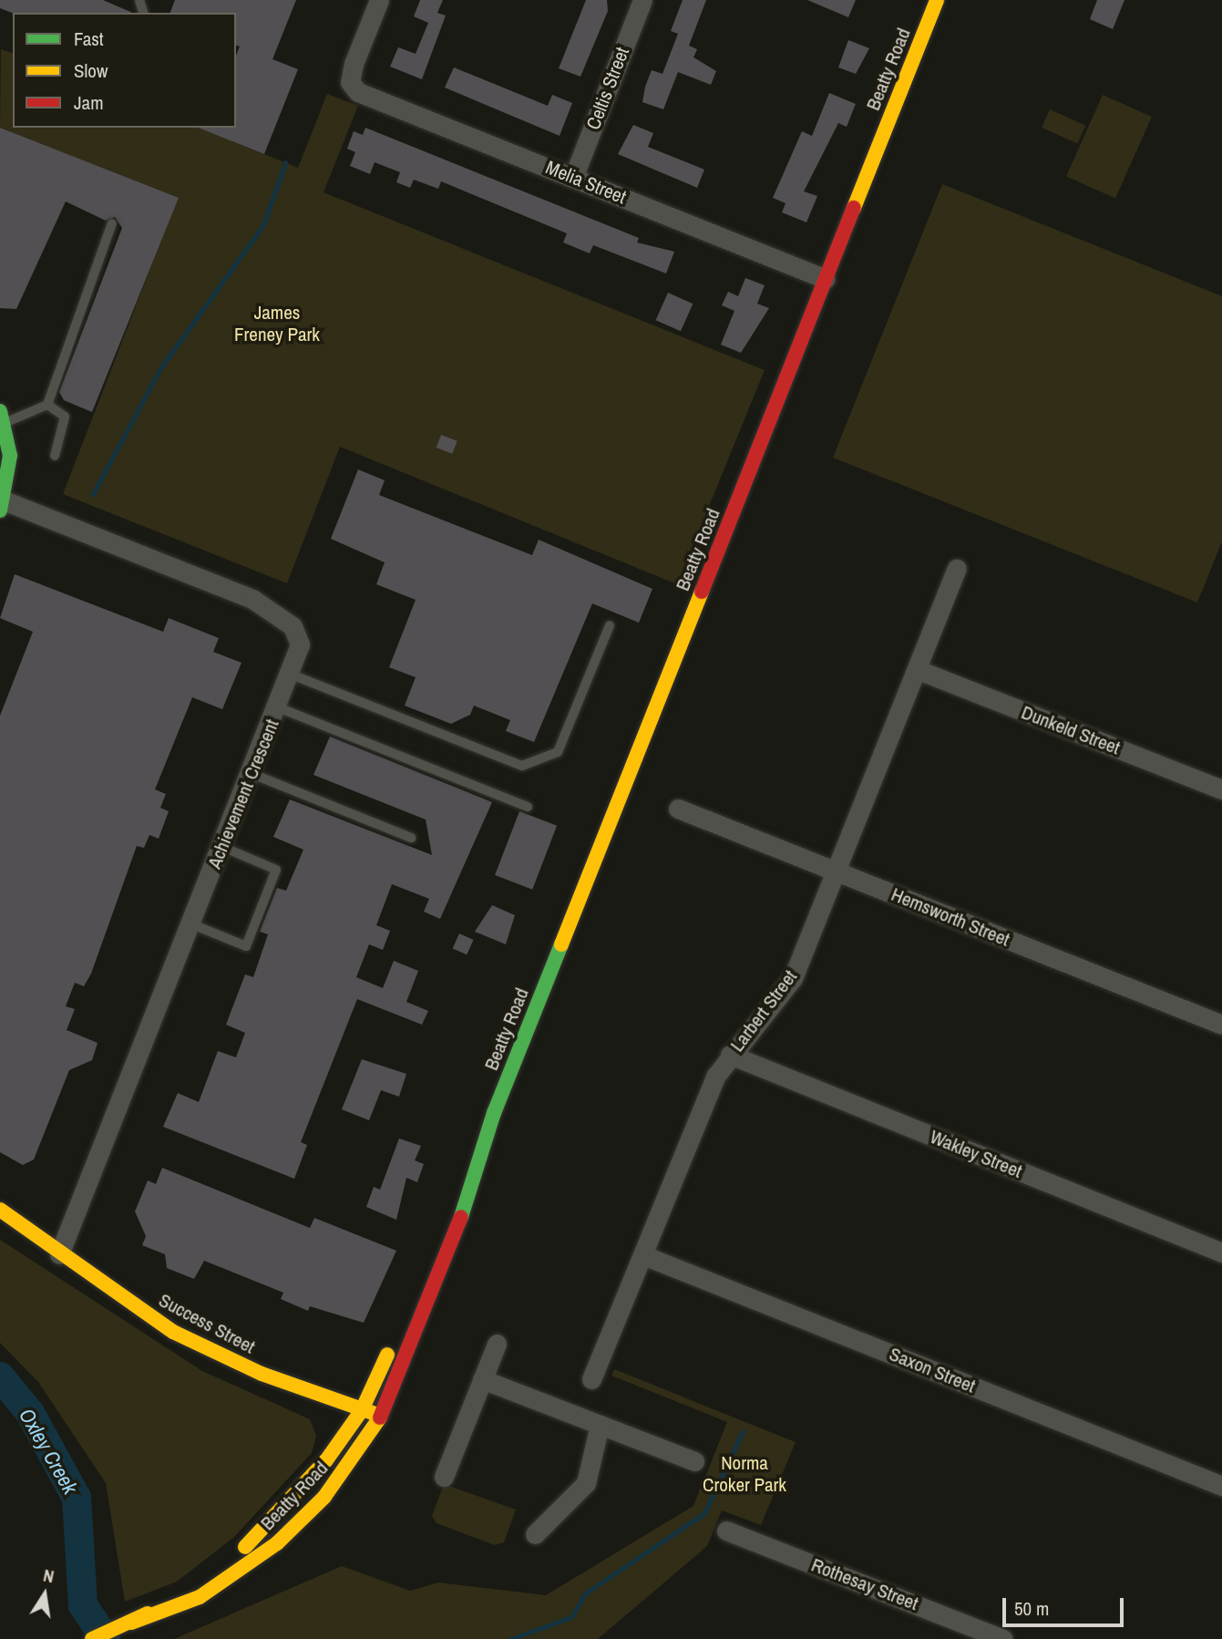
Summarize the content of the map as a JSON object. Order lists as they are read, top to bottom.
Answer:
{
  "streets": {
    "main road": ["Beatty Road", "Success Street"],
    "street": [
      "Celtis Street",
      "Melia Street",
      "Dunkeld Street",
      "Achievement Crescent",
      "Hemsworth Street",
      "Larbert Street",
      "Wakley Street",
      "Saxon Street",
      "Rothesay Street"
    ]
  },
  "crossings": [
    ["Beatty Road", "Melia Street"],
    ["Beatty Road", "Success Street"],
    ["Celtis Street", "Melia Street"],
    ["Dunkeld Street", "Larbert Street"],
    ["Achievement Crescent", "Success Street"],
    ["Hemsworth Street", "Larbert Street"],
    ["Larbert Street", "Wakley Street"],
    ["Larbert Street", "Saxon Street"]
  ],
  "water": ["Oxley Creek"],
  "parks": ["James Freney Park", "Norma Croker Park"],
  "legend": ["Fast", "Slow", "Jam"],
  "scale_bar": "50 m",
  "north": "top"
}
